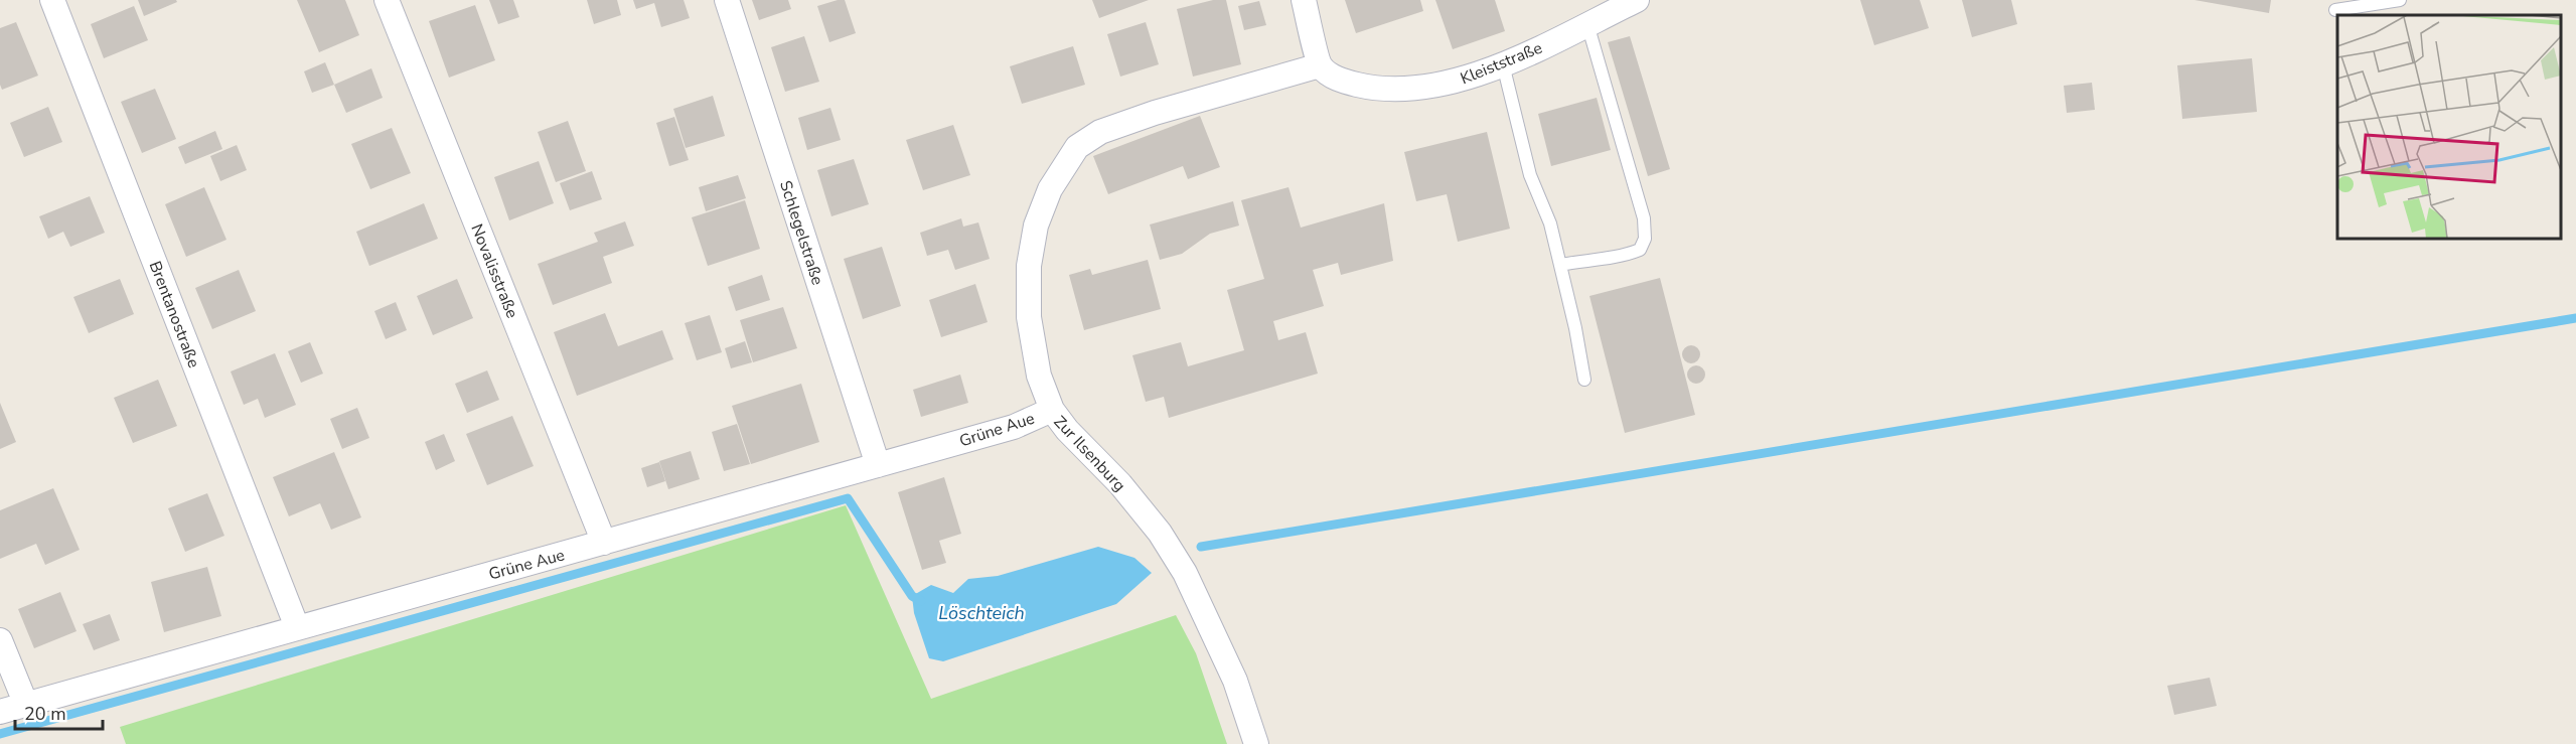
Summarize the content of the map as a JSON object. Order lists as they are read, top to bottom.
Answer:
{
  "streets": {
    "street": [
      "Kleiststraße",
      "Schlegelstraße",
      "Novalisstraße",
      "Brentanostraße",
      "Grüne Aue",
      "Zur Ilsenburg"
    ]
  },
  "crossings": [
    ["Kleiststraße", "Zur Ilsenburg"],
    ["Schlegelstraße", "Grüne Aue"],
    ["Novalisstraße", "Grüne Aue"],
    ["Brentanostraße", "Grüne Aue"],
    ["Grüne Aue", "Zur Ilsenburg"]
  ],
  "water": ["Löschteich"],
  "scale_bar": "20 m"
}
